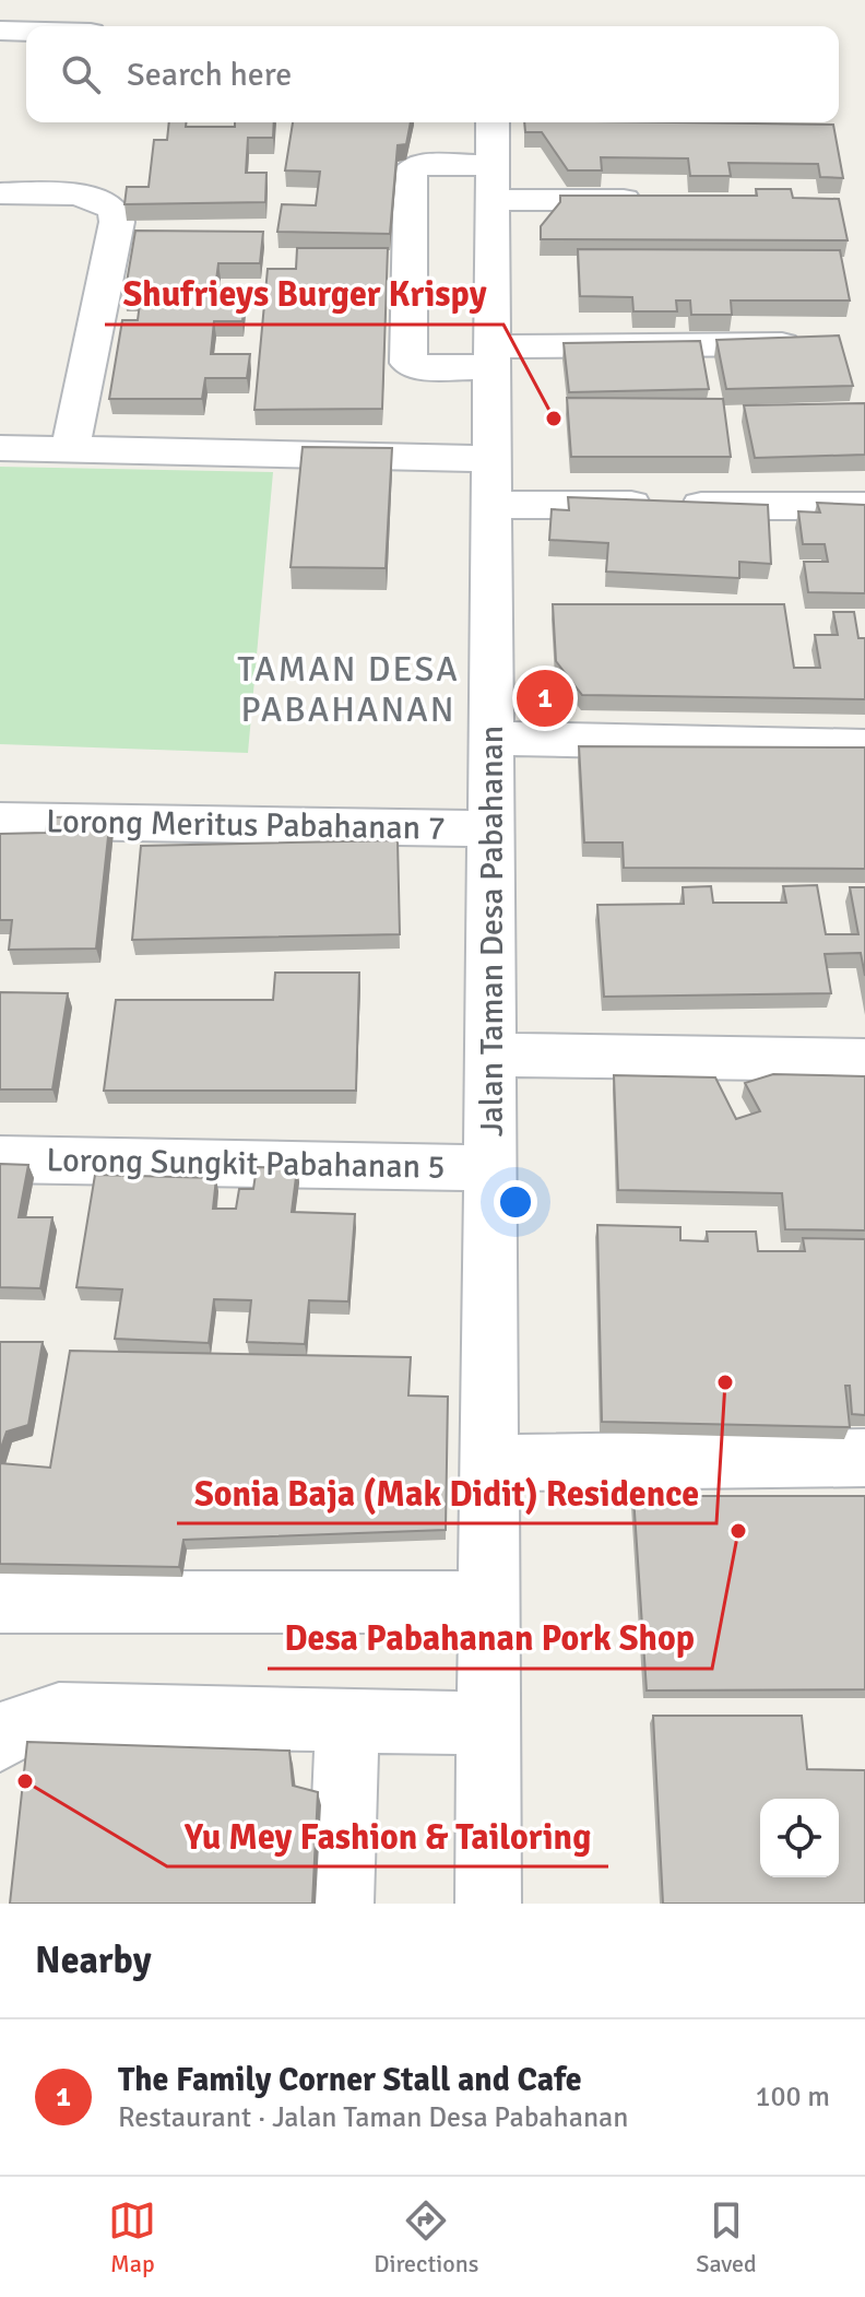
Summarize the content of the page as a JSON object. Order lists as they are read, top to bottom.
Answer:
{
  "streets": {
    "street": ["Lorong Meritus Pabahanan 7", "Jalan Taman Desa Pabahanan", "Lorong Sungkit Pabahanan 5"]
  },
  "crossings": [
    ["Lorong Meritus Pabahanan 7", "Jalan Taman Desa Pabahanan"],
    ["Jalan Taman Desa Pabahanan", "Lorong Sungkit Pabahanan 5"]
  ],
  "districts": ["TAMAN DESA PABAHANAN"],
  "places": [
    "Shufrieys Burger Krispy",
    "Sonia Baja (Mak Didit) Residence",
    "Desa Pabahanan Pork Shop",
    "Yu Mey Fashion & Tailoring"
  ],
  "page": {
    "search": "Search here",
    "pins": "1",
    "heading": "Nearby",
    "list": [
      {
        "mark": "1",
        "name": "The Family Corner Stall and Cafe",
        "note": "Restaurant · Jalan Taman Desa Pabahanan",
        "value": "100 m"
      }
    ],
    "nav": ["Map", "Directions", "Saved"]
  }
}
